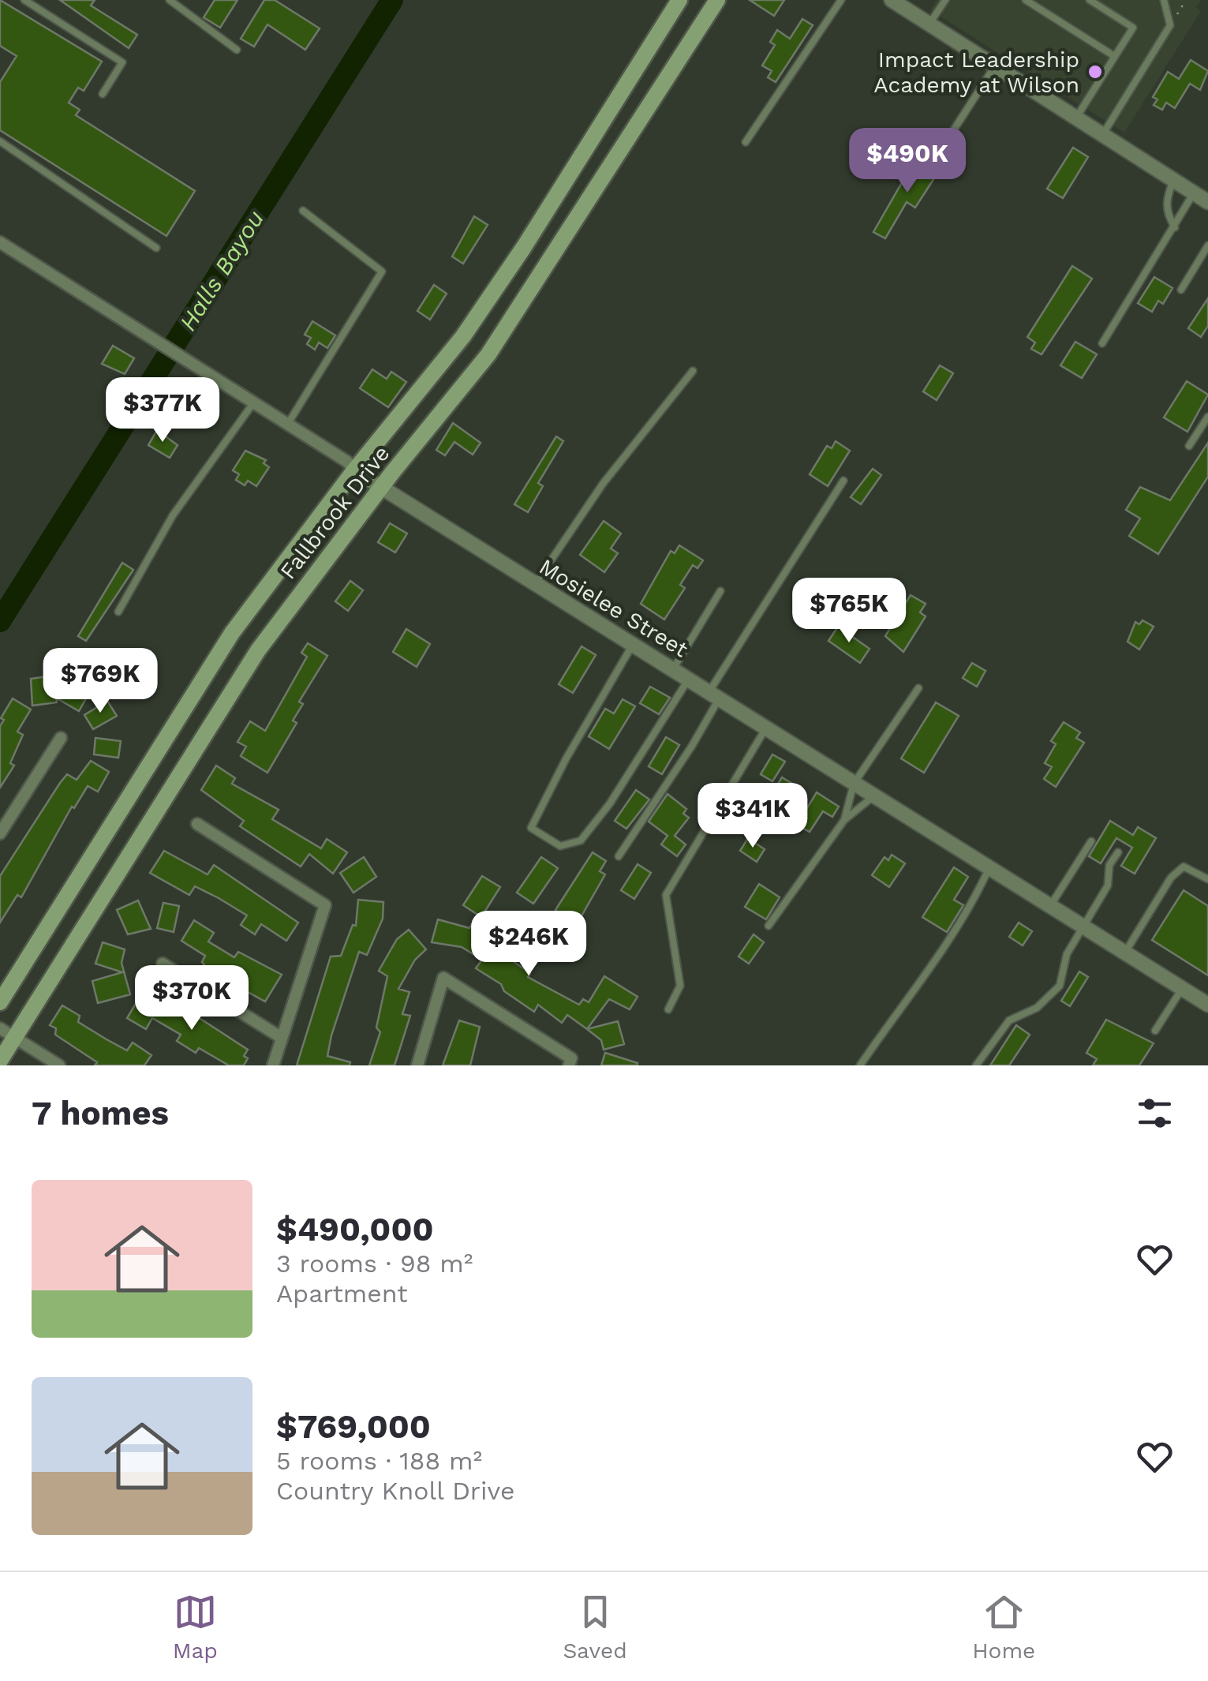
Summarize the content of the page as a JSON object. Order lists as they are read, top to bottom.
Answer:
{
  "streets": {
    "main road": ["Fallbrook Drive"],
    "street": ["Mosielee Street"]
  },
  "crossings": [
    ["Fallbrook Drive", "Mosielee Street"]
  ],
  "water": ["Halls Bayou"],
  "places": ["Impact Leadership Academy at Wilson"],
  "page": {
    "price": [
      "$490K",
      "$377K",
      "$765K",
      "$769K",
      "$341K",
      "$246K",
      "$370K"
    ],
    "heading": "7 homes",
    "list": [
      {
        "name": "$490,000",
        "note": "3 rooms · 98 m² · Apartment"
      },
      {
        "name": "$769,000",
        "note": "5 rooms · 188 m² · Country Knoll Drive"
      }
    ],
    "tabs": ["Map", "Saved", "Home"]
  }
}
